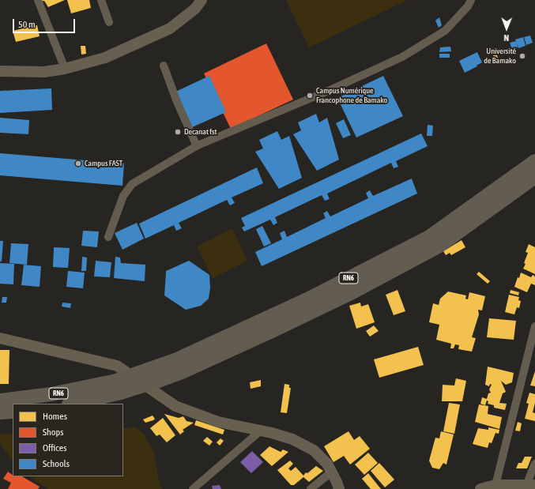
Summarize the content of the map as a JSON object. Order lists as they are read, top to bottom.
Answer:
{
  "streets": {
    "highway": ["RN6"]
  },
  "places": [
    "Université de Bamako",
    "Campus Numérique Francophone de Bamako",
    "Decanat fst",
    "Campus FAST"
  ],
  "legend": [
    "Homes",
    "Shops",
    "Offices",
    "Schools"
  ],
  "scale_bar": "50 m",
  "north": "bottom"
}
